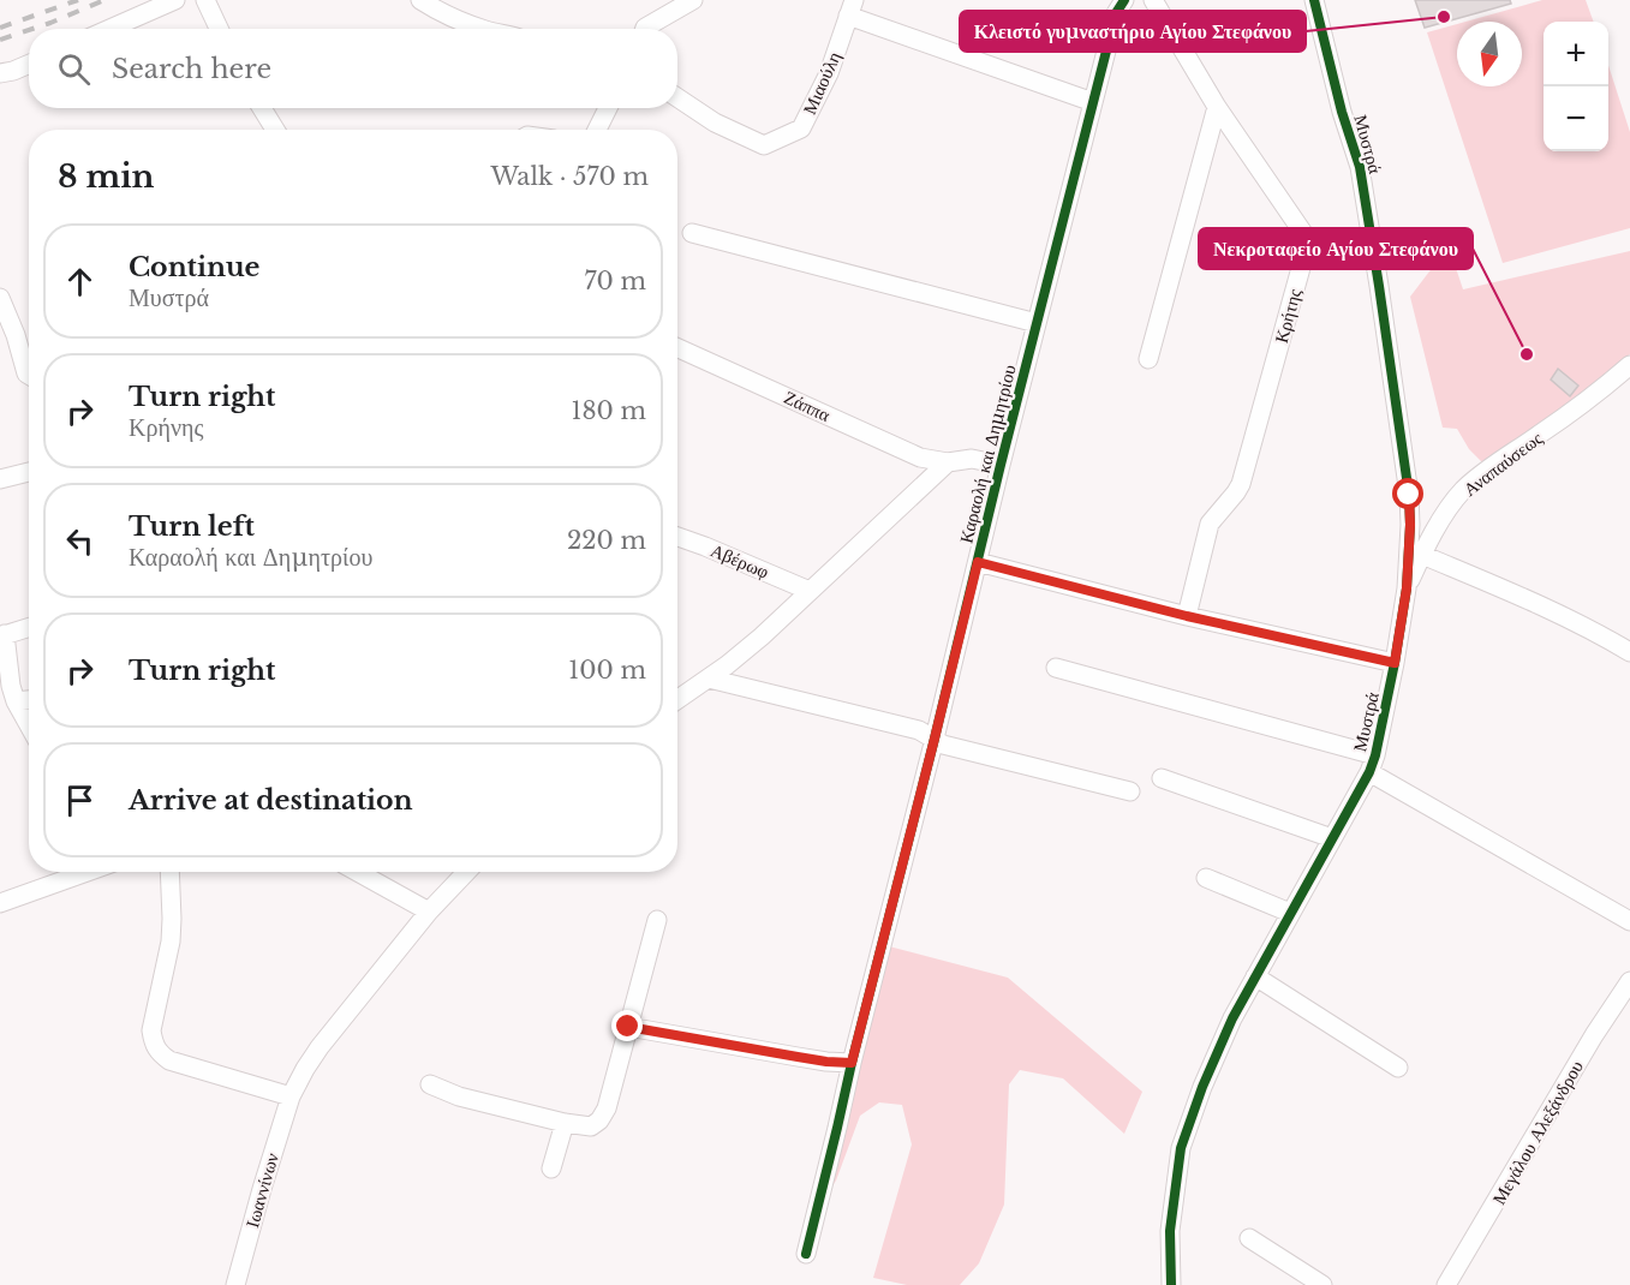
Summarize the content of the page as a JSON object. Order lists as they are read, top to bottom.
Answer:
{
  "streets": {
    "street": [
      "Μιαούλη",
      "Μυστρά",
      "Κρήτης",
      "Ζάππα",
      "Καραολή και Δημητρίου",
      "Αναπαύσεως",
      "Αβέρωφ",
      "Μεγάλου Αλεξάνδρου",
      "Ιωαννίνων"
    ]
  },
  "crossings": [
    ["Μυστρά", "Αναπαύσεως"],
    ["Ζάππα", "Καραολή και Δημητρίου"]
  ],
  "places": ["Κλειστό γυμναστήριο Αγίου Στεφάνου", "Νεκροταφείο Αγίου Στεφάνου"],
  "north": "bottom",
  "page": {
    "map_buttons": ["+", "−"],
    "search": "Search here",
    "heading": ["8 min", "Walk · 570 m"],
    "list": [
      ["Continue", "Μυστρά", "70 m"],
      ["Turn right", "Κρήνης", "180 m"],
      ["Turn left", "Καραολή και Δημητρίου", "220 m"],
      ["Turn right", "100 m"],
      "Arrive at destination"
    ]
  }
}
